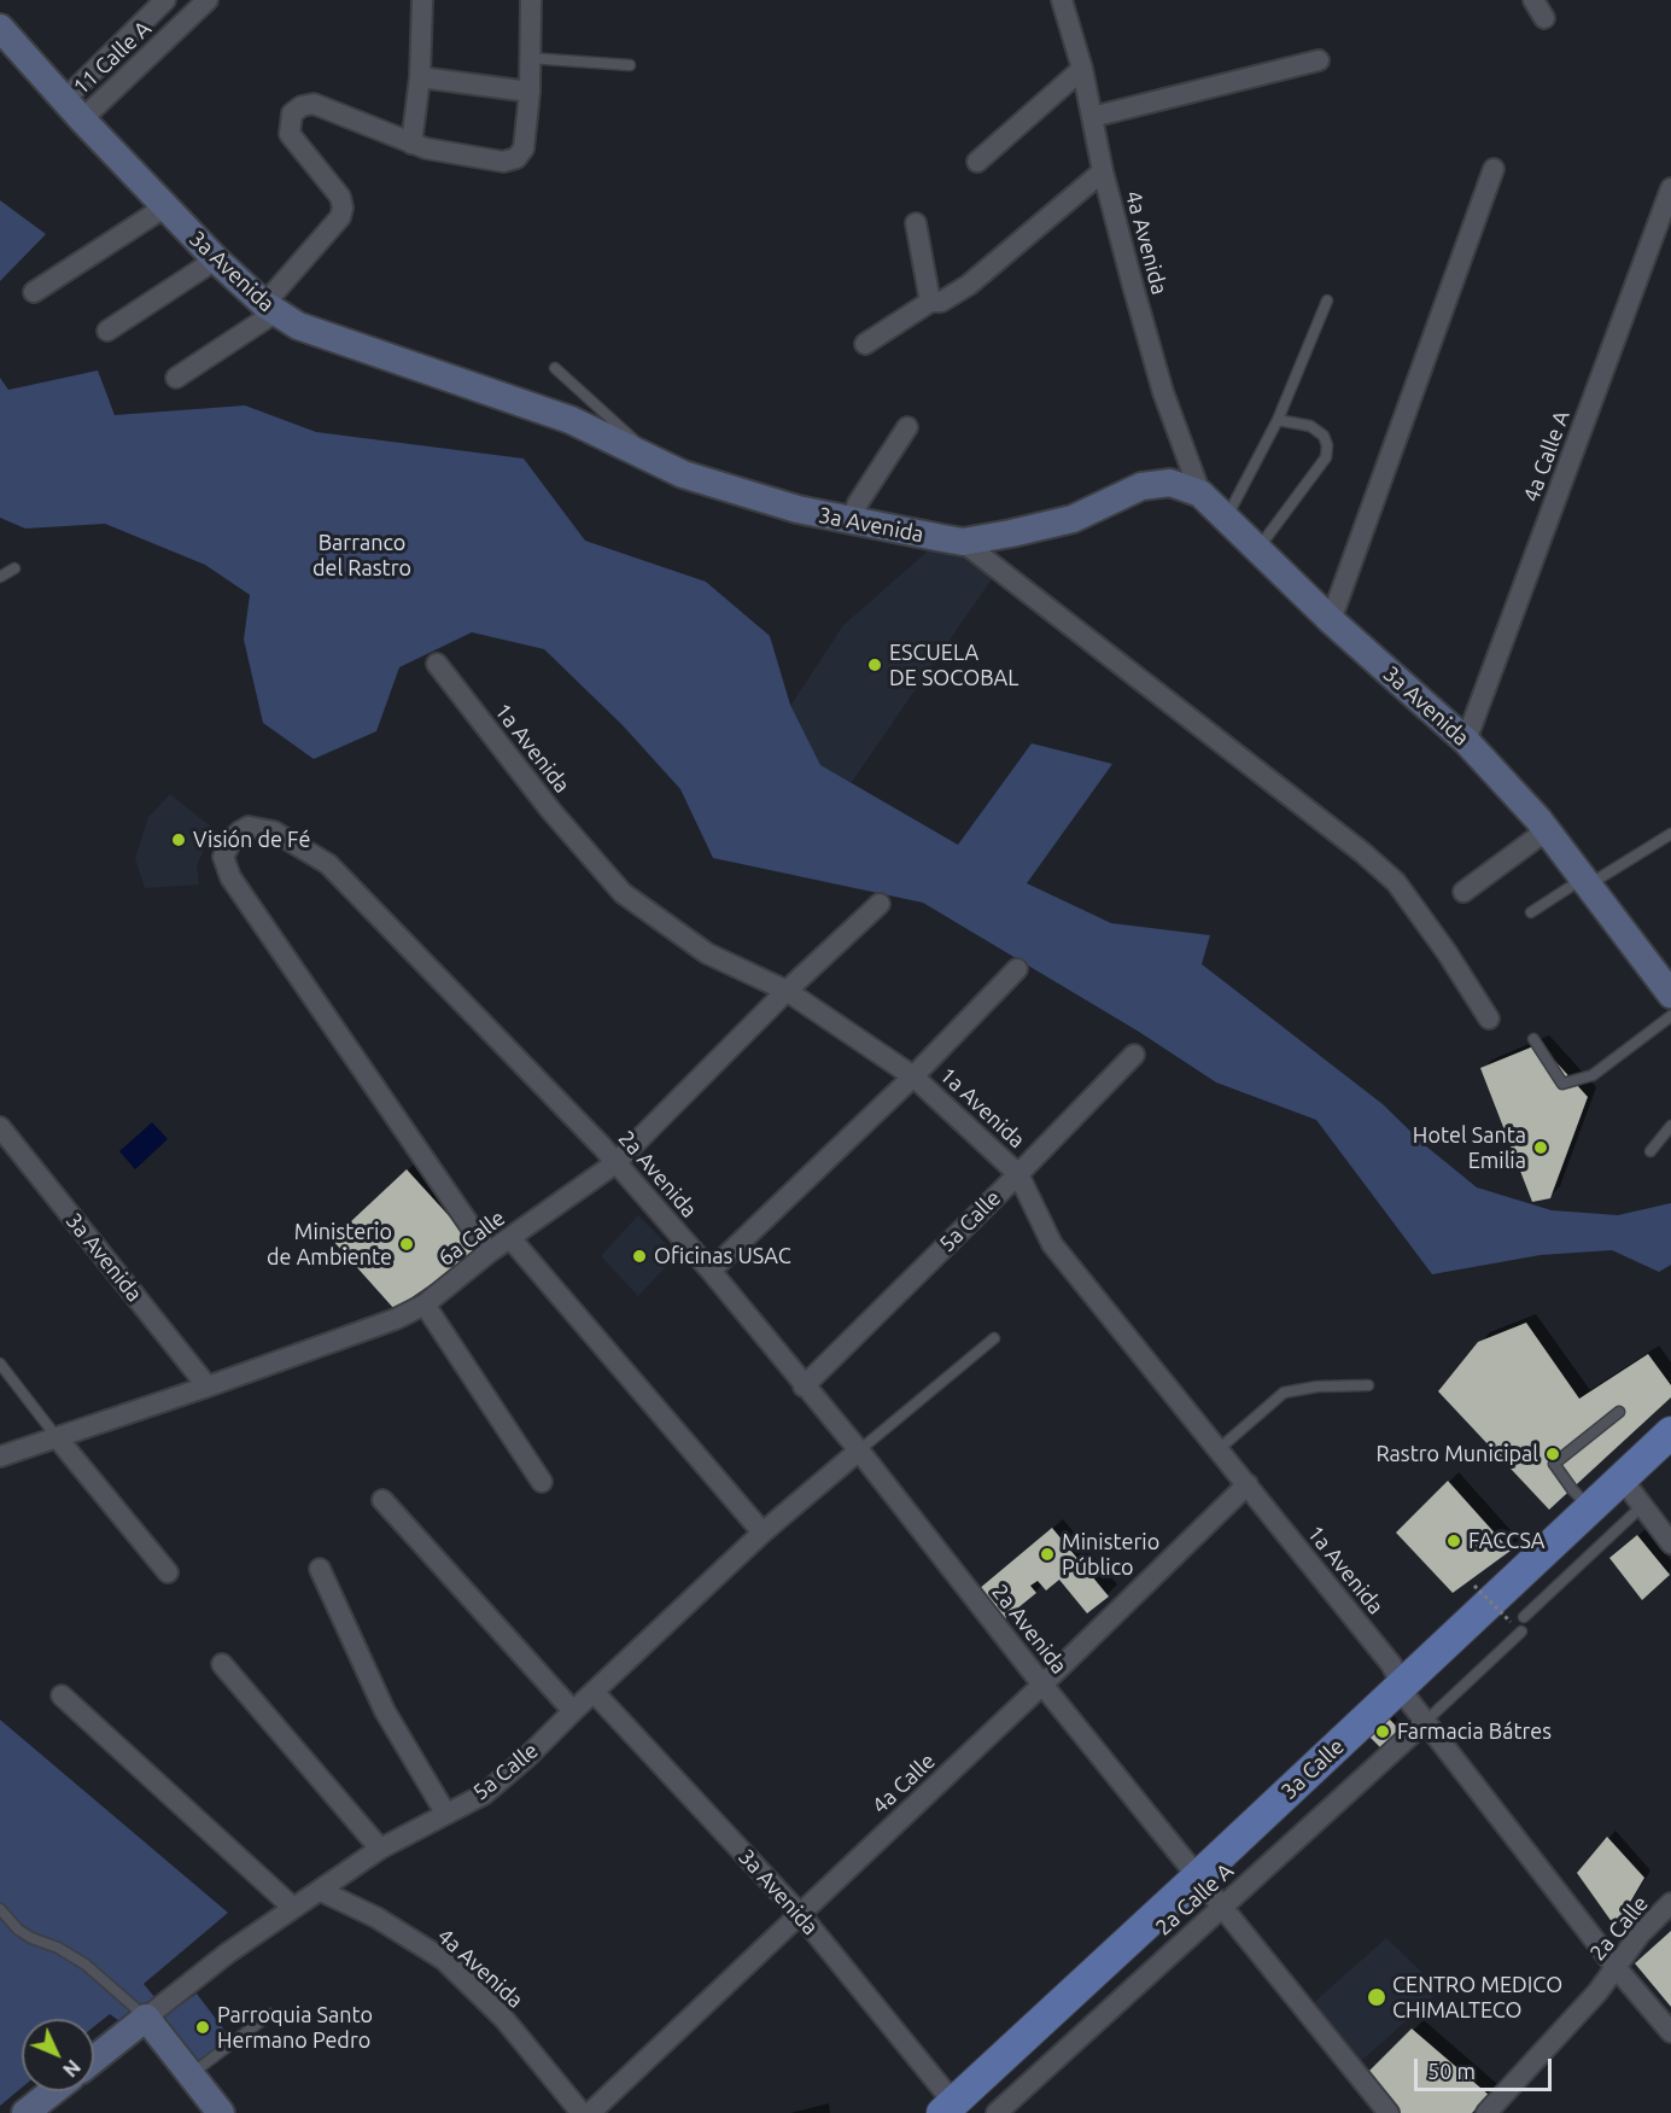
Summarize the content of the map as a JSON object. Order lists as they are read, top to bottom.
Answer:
{
  "streets": {
    "main road": ["3a Avenida", "5a Calle", "3a Calle"],
    "street": [
      "11 Calle A",
      "4a Avenida",
      "4a Calle A",
      "1a Avenida",
      "2a Avenida",
      "6a Calle",
      "4a Calle",
      "2a Calle A",
      "2a Calle"
    ]
  },
  "crossings": [
    ["11 Calle A", "3a Avenida"],
    ["4a Avenida", "3a Avenida"],
    ["4a Avenida", "5a Calle"],
    ["3a Avenida", "4a Calle A"],
    ["3a Avenida", "5a Calle"],
    ["3a Avenida", "6a Calle"],
    ["3a Avenida", "3a Calle"],
    ["3a Avenida", "4a Calle"],
    ["1a Avenida", "5a Calle"],
    ["1a Avenida", "6a Calle"],
    ["1a Avenida", "3a Calle"],
    ["1a Avenida", "4a Calle"],
    ["1a Avenida", "2a Calle A"],
    ["1a Avenida", "2a Calle"],
    ["2a Avenida", "5a Calle"],
    ["2a Avenida", "6a Calle"],
    ["2a Avenida", "3a Calle"],
    ["2a Avenida", "4a Calle"],
    ["2a Avenida", "2a Calle A"]
  ],
  "parks": ["Barranco del Rastro"],
  "places": [
    "ESCUELA DE SOCOBAL",
    "Visión de Fé",
    "Hotel Santa Emilia",
    "Ministerio de Ambiente",
    "Oficinas USAC",
    "Rastro Municipal",
    "FACCSA",
    "Ministerio Público",
    "Farmacia Bátres",
    "CENTRO MEDICO CHIMALTECO",
    "Parroquia Santo Hermano Pedro"
  ],
  "scale_bar": "50 m",
  "north": "bottom right"
}
